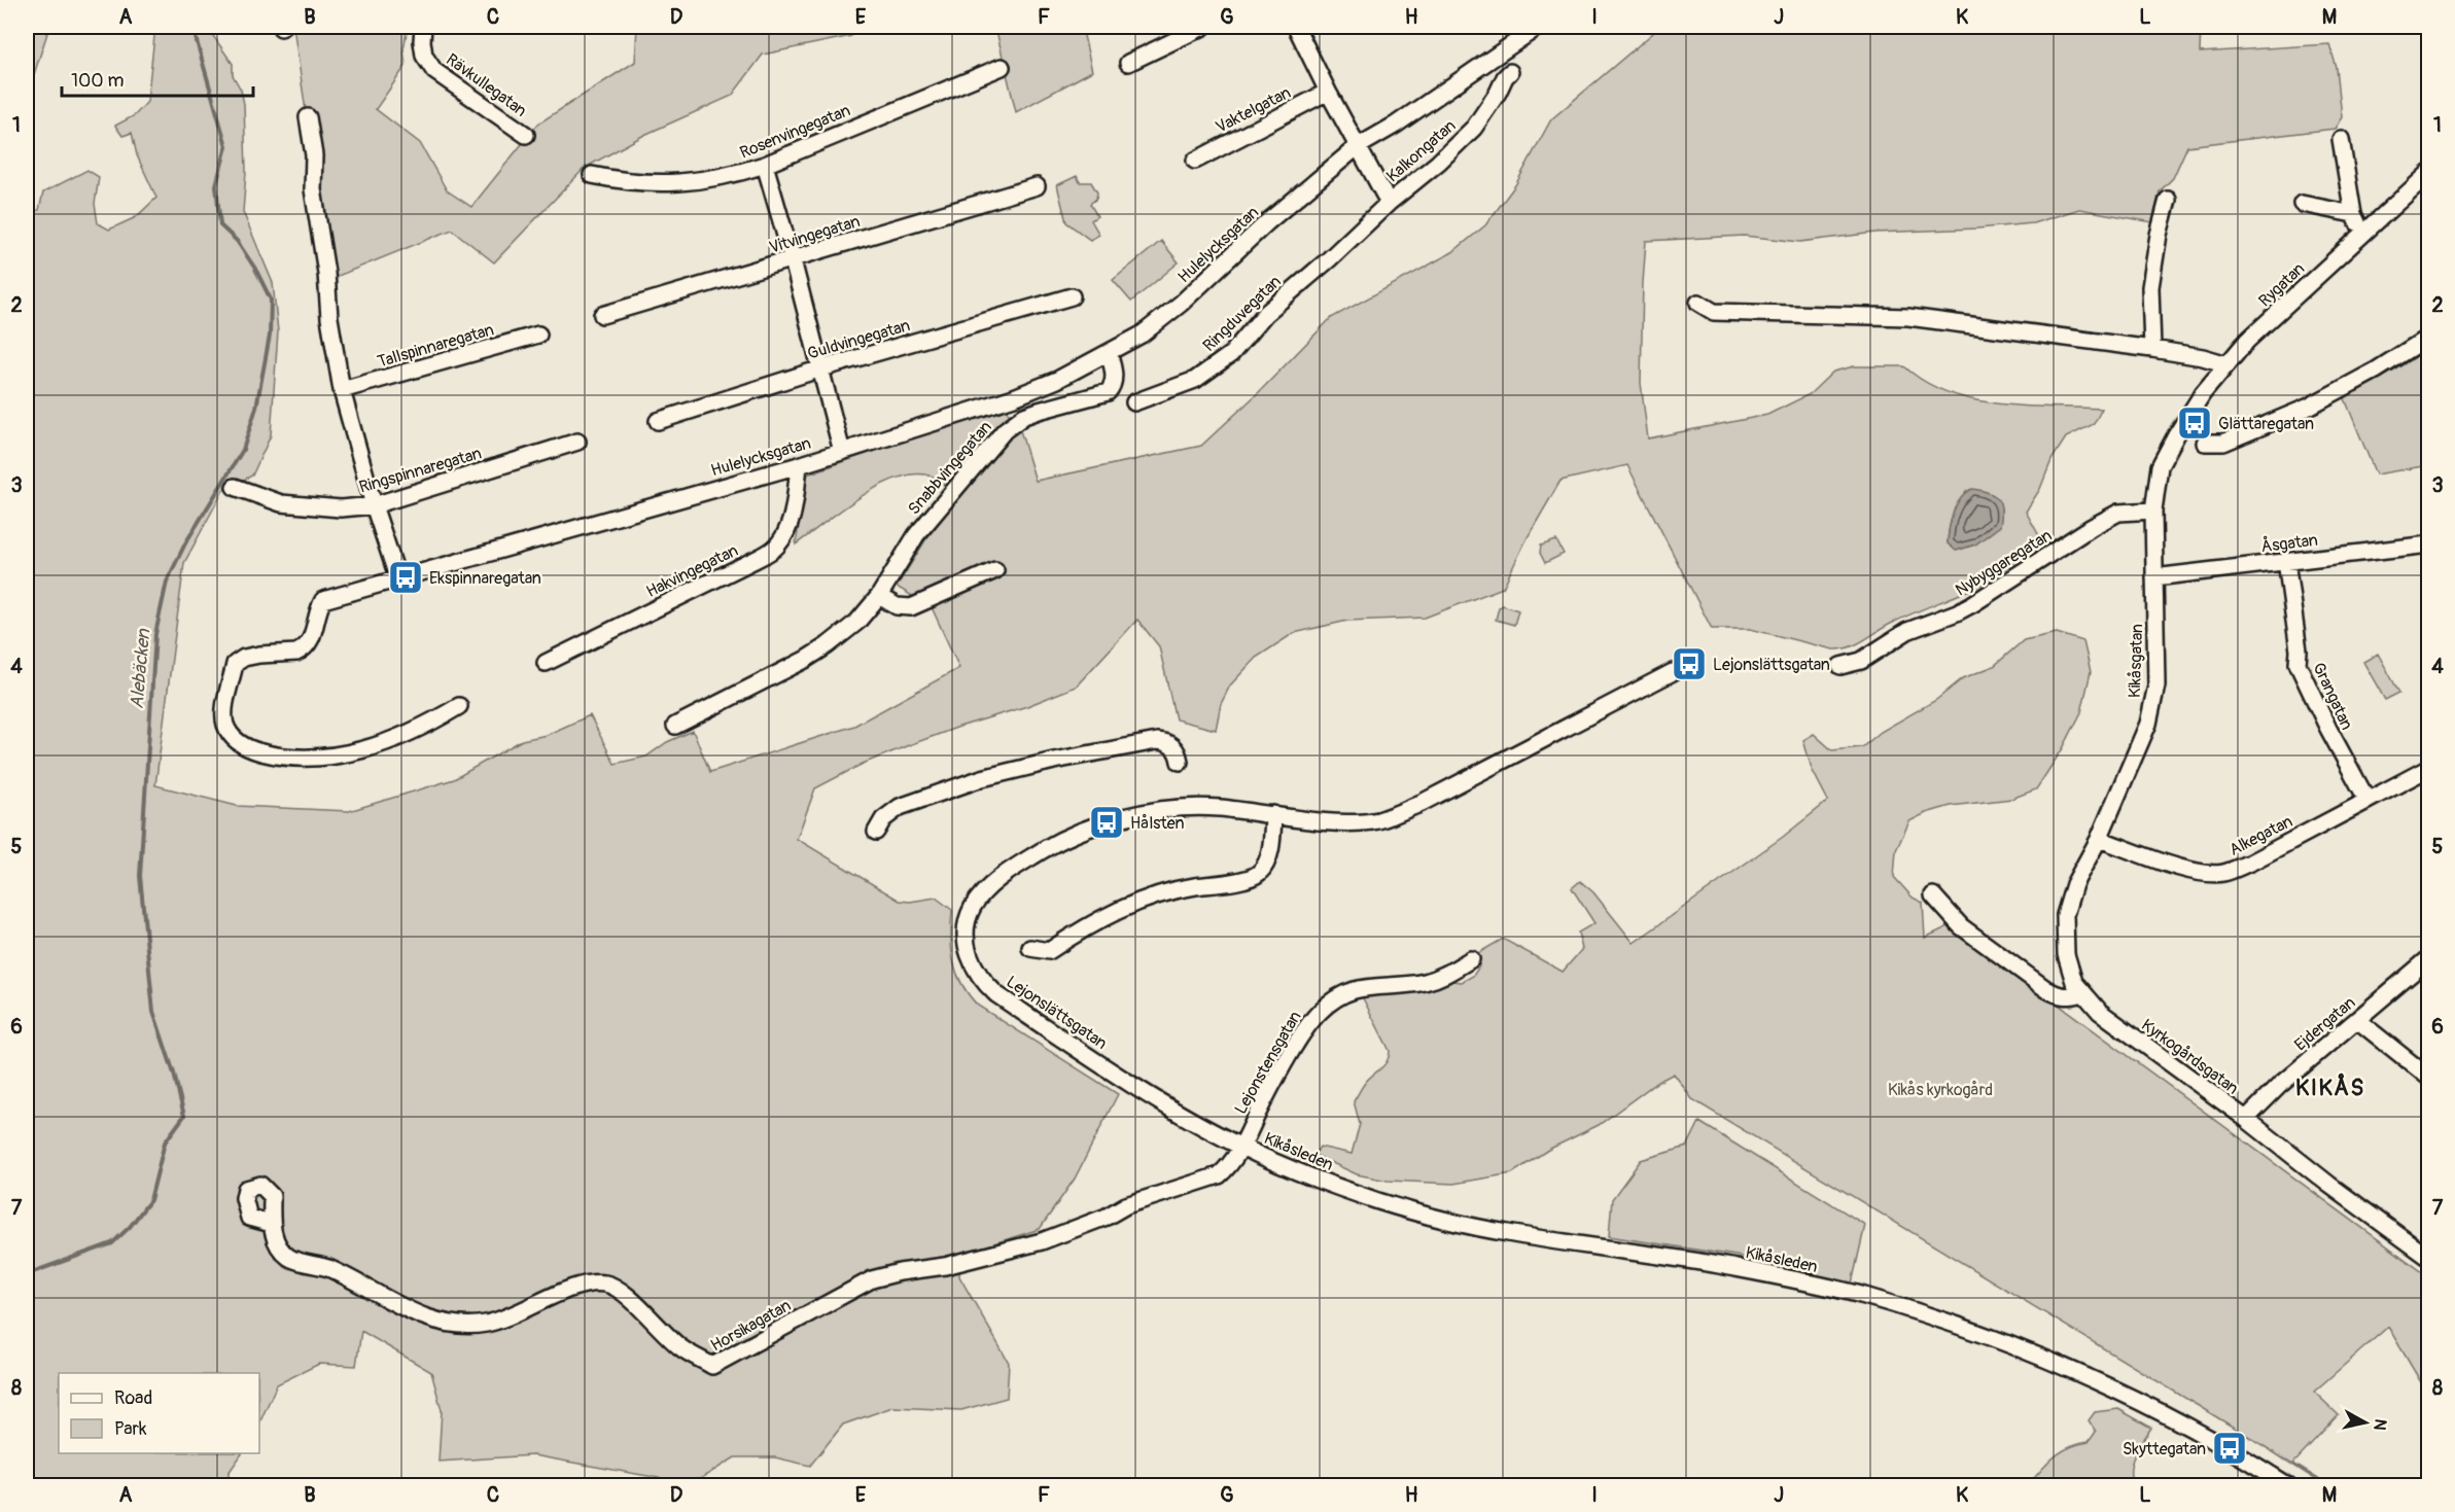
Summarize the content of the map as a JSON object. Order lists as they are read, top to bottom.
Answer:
{
  "streets": {
    "street": [
      "Rävkullegatan",
      "Vaktelgatan",
      "Rosenvingegatan",
      "Kalkongatan",
      "Vitvingegatan",
      "Hulelycksgatan",
      "Rygatan",
      "Ringduvegatan",
      "Guldvingegatan",
      "Tallspinnaregatan",
      "Snabbvingegatan",
      "Ringspinnaregatan",
      "Åsgatan",
      "Nybyggaregatan",
      "Hakvingegatan",
      "Kikåsgatan",
      "Grangatan",
      "Alkegatan",
      "Lejonslättsgatan",
      "Ejdergatan",
      "Kyrkogårdsgatan",
      "Lejonstensgatan",
      "Kikåsleden",
      "Horsikagatan"
    ]
  },
  "crossings": [
    ["Kalkongatan", "Hulelycksgatan"],
    ["Kalkongatan", "Ringduvegatan"],
    ["Hulelycksgatan", "Snabbvingegatan"],
    ["Hulelycksgatan", "Hakvingegatan"],
    ["Rygatan", "Kikåsgatan"],
    ["Åsgatan", "Kikåsgatan"],
    ["Åsgatan", "Grangatan"],
    ["Nybyggaregatan", "Kikåsgatan"],
    ["Kikåsgatan", "Alkegatan"],
    ["Kikåsgatan", "Kyrkogårdsgatan"],
    ["Grangatan", "Alkegatan"],
    ["Lejonslättsgatan", "Lejonstensgatan"],
    ["Lejonslättsgatan", "Kikåsleden"],
    ["Lejonslättsgatan", "Horsikagatan"],
    ["Ejdergatan", "Kyrkogårdsgatan"],
    ["Lejonstensgatan", "Kikåsleden"],
    ["Lejonstensgatan", "Horsikagatan"],
    ["Kikåsleden", "Horsikagatan"]
  ],
  "districts": ["KIKÅS"],
  "water": ["Alebäcken"],
  "parks": ["Kikås kyrkogård"],
  "places": {
    "bus stop": [
      "Glättaregatan",
      "Ekspinnaregatan",
      "Lejonslättsgatan",
      "Hålsten",
      "Skyttegatan"
    ]
  },
  "legend": ["Road", "Park"],
  "scale_bar": "100 m",
  "north": "right",
  "grid": {
    "columns": [
      "A",
      "B",
      "C",
      "D",
      "E",
      "F",
      "G",
      "H",
      "I",
      "J",
      "K",
      "L",
      "M"
    ],
    "rows": [
      "1",
      "2",
      "3",
      "4",
      "5",
      "6",
      "7",
      "8"
    ]
  }
}
